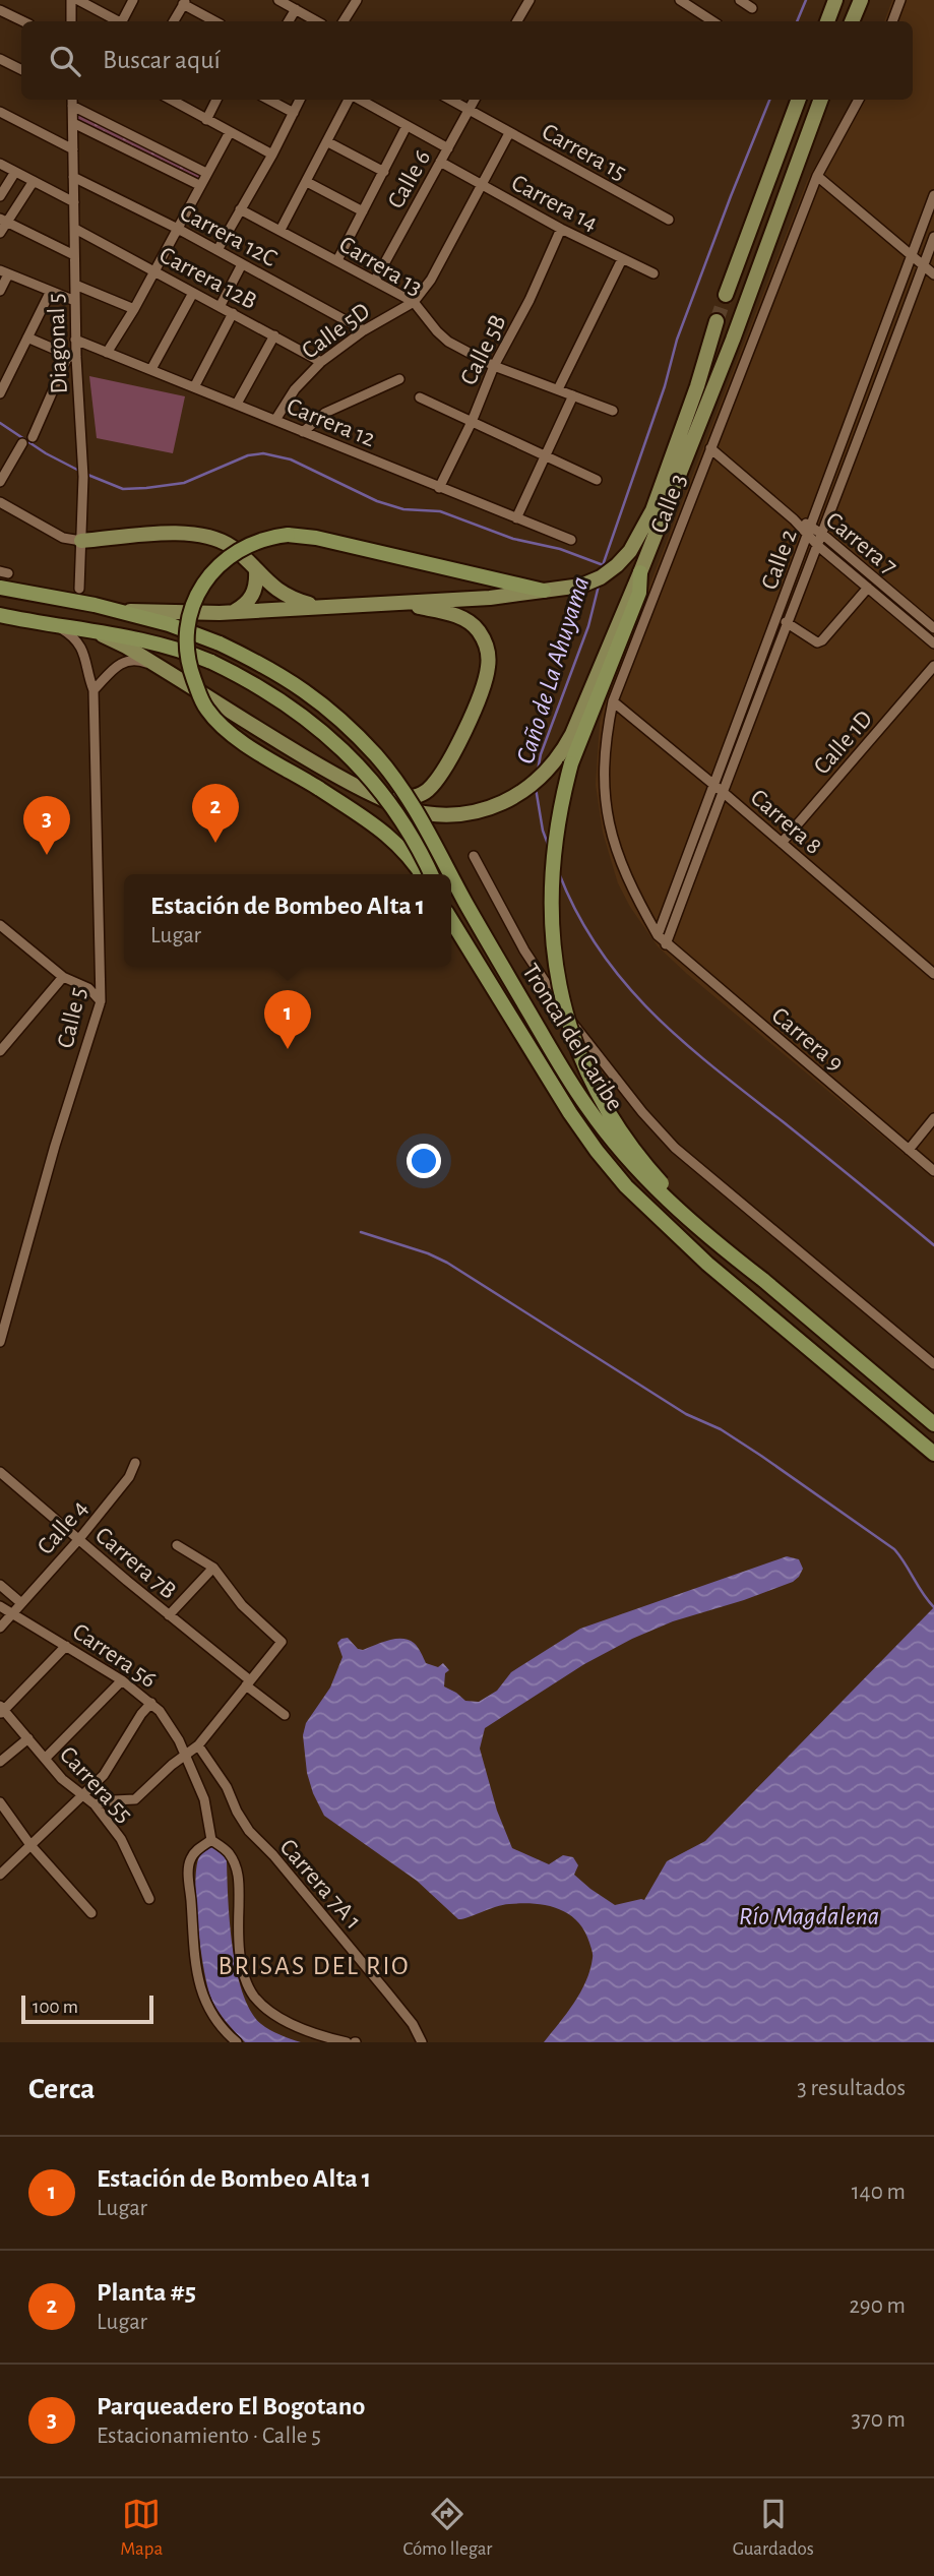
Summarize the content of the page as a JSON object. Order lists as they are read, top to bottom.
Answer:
{
  "streets": {
    "highway": ["Troncal del Caribe"],
    "street": [
      "Carrera 15",
      "Calle 6",
      "Carrera 14",
      "Carrera 12C",
      "Carrera 13",
      "Carrera 12B",
      "Calle 5D",
      "Diagonal 5",
      "Calle 5B",
      "Carrera 12",
      "Calle 3",
      "Carrera 7",
      "Calle 2",
      "Calle 1D",
      "Carrera 8",
      "Calle 5",
      "Carrera 9",
      "Calle 4",
      "Carrera 7B",
      "Carrera 56",
      "Carrera 55",
      "Carrera 7A 1"
    ]
  },
  "crossings": [
    ["Carrera 15", "Calle 6"],
    ["Carrera 15", "Calle 5D"],
    ["Calle 6", "Carrera 14"],
    ["Calle 6", "Carrera 13"],
    ["Carrera 14", "Calle 5D"],
    ["Carrera 14", "Calle 5B"],
    ["Carrera 12C", "Calle 5D"],
    ["Carrera 12C", "Diagonal 5"],
    ["Carrera 13", "Calle 5D"],
    ["Carrera 13", "Calle 5B"],
    ["Carrera 12B", "Calle 5D"],
    ["Carrera 12B", "Diagonal 5"],
    ["Calle 5D", "Carrera 12"],
    ["Diagonal 5", "Carrera 12"],
    ["Calle 5B", "Carrera 12"],
    ["Calle 3", "Carrera 7"],
    ["Calle 3", "Calle 2"],
    ["Calle 3", "Carrera 8"],
    ["Calle 3", "Carrera 9"],
    ["Carrera 7", "Calle 2"],
    ["Calle 2", "Carrera 8"],
    ["Calle 2", "Carrera 9"],
    ["Calle 1D", "Carrera 8"],
    ["Calle 4", "Carrera 7B"],
    ["Calle 4", "Carrera 56"]
  ],
  "districts": ["BRISAS DEL RIO"],
  "water": ["Caño de La Ahuyama", "Río Magdalena"],
  "scale_bar": "100 m",
  "page": {
    "search": "Buscar aquí",
    "pins": ["2", "3", "1"],
    "popup": ["Estación de Bombeo Alta 1", "Lugar"],
    "scale": "100 m",
    "heading": ["Cerca", "3 resultados"],
    "list": [
      {
        "mark": "1",
        "name": "Estación de Bombeo Alta 1",
        "note": "Lugar",
        "value": "140 m"
      },
      {
        "mark": "2",
        "name": "Planta #5",
        "note": "Lugar",
        "value": "290 m"
      },
      {
        "mark": "3",
        "name": "Parqueadero El Bogotano",
        "note": "Estacionamiento · Calle 5",
        "value": "370 m"
      }
    ],
    "nav": ["Mapa", "Cómo llegar", "Guardados"]
  }
}
